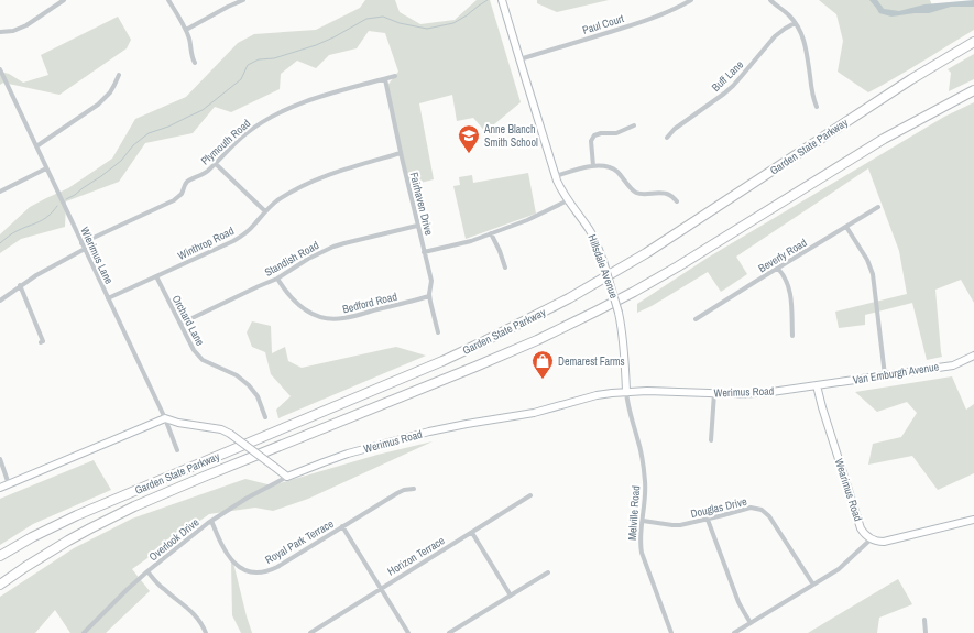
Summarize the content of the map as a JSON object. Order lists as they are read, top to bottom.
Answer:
{
  "streets": {
    "highway": ["Garden State Parkway"],
    "main road": [
      "Hillsdale Avenue",
      "Van Emburgh Avenue",
      "Werimus Road",
      "Wearimus Road"
    ],
    "street": [
      "Paul Court",
      "Buff Lane",
      "Plymouth Road",
      "Fairhaven Drive",
      "Winthrop Road",
      "Wierimus Lane",
      "Beverly Road",
      "Standish Road",
      "Bedford Road",
      "Orchard Lane",
      "Douglas Drive",
      "Melville Road",
      "Overlook Drive",
      "Royal Park Terrace",
      "Horizon Terrace"
    ]
  },
  "crossings": [
    ["Paul Court", "Hillsdale Avenue"],
    ["Plymouth Road", "Fairhaven Drive"],
    ["Plymouth Road", "Wierimus Lane"],
    ["Fairhaven Drive", "Winthrop Road"],
    ["Fairhaven Drive", "Standish Road"],
    ["Fairhaven Drive", "Bedford Road"],
    ["Winthrop Road", "Wierimus Lane"],
    ["Winthrop Road", "Orchard Lane"],
    ["Standish Road", "Bedford Road"],
    ["Standish Road", "Orchard Lane"],
    ["Hillsdale Avenue", "Werimus Road"],
    ["Hillsdale Avenue", "Melville Road"],
    ["Van Emburgh Avenue", "Werimus Road"],
    ["Van Emburgh Avenue", "Wearimus Road"],
    ["Werimus Road", "Wearimus Road"],
    ["Werimus Road", "Melville Road"],
    ["Werimus Road", "Overlook Drive"],
    ["Douglas Drive", "Melville Road"],
    ["Overlook Drive", "Royal Park Terrace"]
  ],
  "places": {
    "school or university": ["Anne Blanch Smith School"],
    "shop": ["Demarest Farms"]
  }
}
